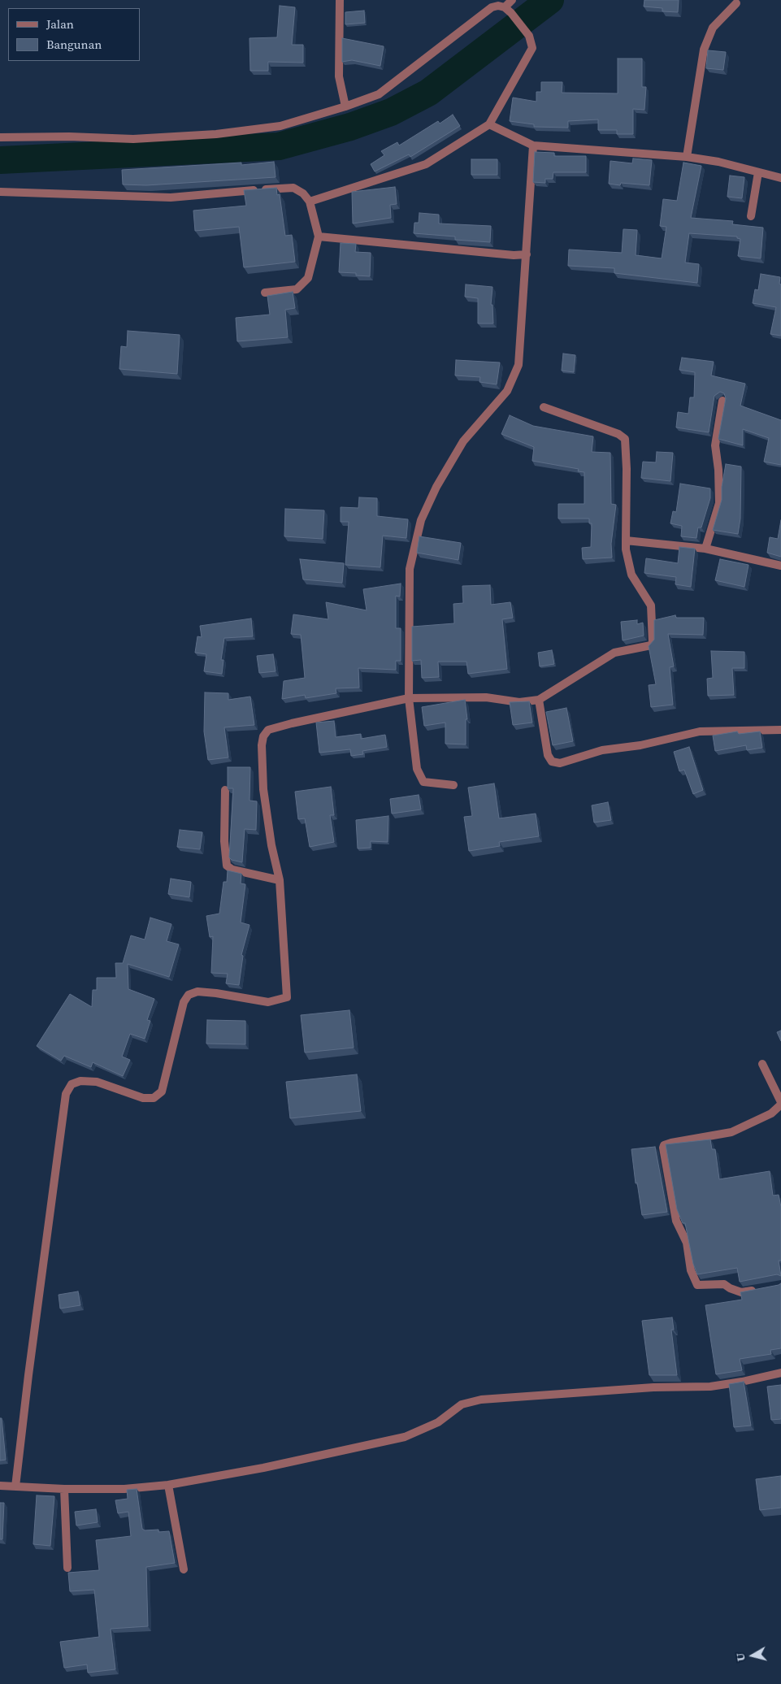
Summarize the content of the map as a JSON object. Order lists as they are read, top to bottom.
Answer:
{
  "legend": ["Jalan", "Bangunan"],
  "north": "left"
}
